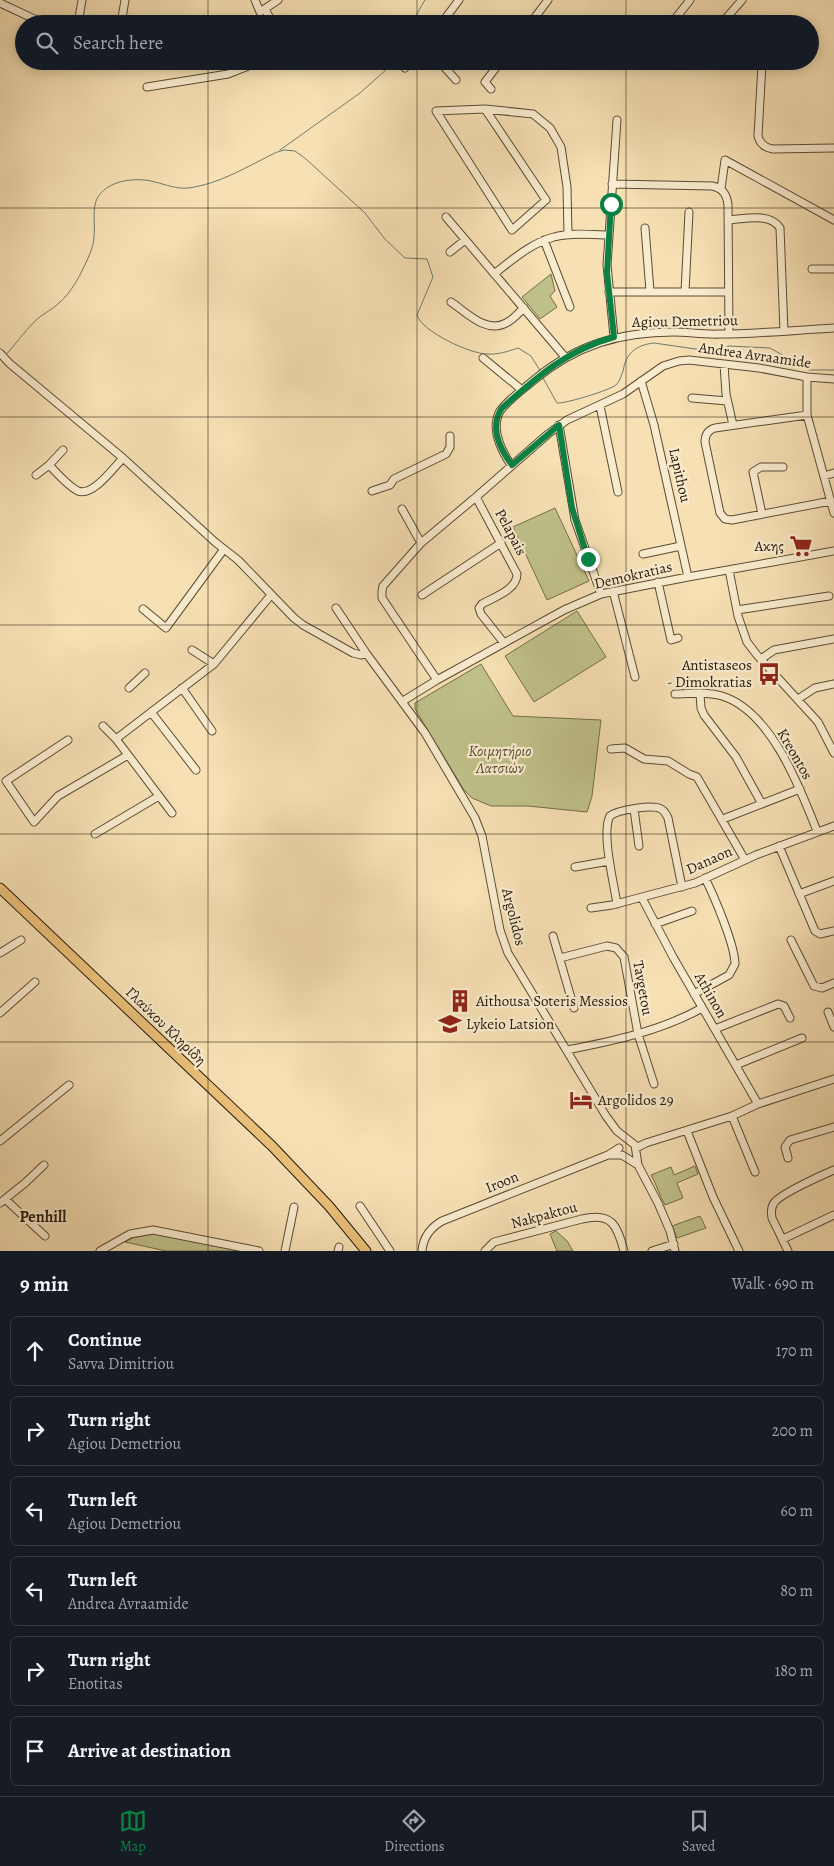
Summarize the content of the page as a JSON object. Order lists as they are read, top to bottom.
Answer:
{
  "streets": {
    "main road": ["Γλαύκου Κληρίδη"],
    "street": [
      "Agiou Demetriou",
      "Andrea Avraamide",
      "Lapithou",
      "Pelapais",
      "Demokratias",
      "Kreontos",
      "Danaon",
      "Argolidos",
      "Tavgetou",
      "Athinon",
      "Iroon",
      "Nakpaktou"
    ]
  },
  "crossings": [
    ["Agiou Demetriou", "Andrea Avraamide"],
    ["Andrea Avraamide", "Lapithou"],
    ["Andrea Avraamide", "Pelapais"],
    ["Andrea Avraamide", "Demokratias"],
    ["Lapithou", "Demokratias"],
    ["Pelapais", "Demokratias"],
    ["Demokratias", "Argolidos"],
    ["Kreontos", "Danaon"],
    ["Danaon", "Athinon"],
    ["Argolidos", "Iroon"],
    ["Athinon", "Iroon"]
  ],
  "districts": ["Penhill"],
  "parks": ["Κοιμητήριο Λατσιών"],
  "places": {
    "supermarket": ["Ακης"],
    "bus stop": ["Antistaseos - Dimokratias"],
    "building": ["Aithousa Soteris Messios"],
    "school or university": ["Lykeio Latsion"],
    "hotel": ["Argolidos 29"]
  },
  "page": {
    "search": "Search here",
    "heading": ["9 min", "Walk · 690 m"],
    "list": [
      ["Continue", "Savva Dimitriou", "170 m"],
      ["Turn right", "Agiou Demetriou", "200 m"],
      ["Turn left", "Agiou Demetriou", "60 m"],
      ["Turn left", "Andrea Avraamide", "80 m"],
      ["Turn right", "Enotitas", "180 m"],
      "Arrive at destination"
    ],
    "nav": ["Map", "Directions", "Saved"]
  }
}
